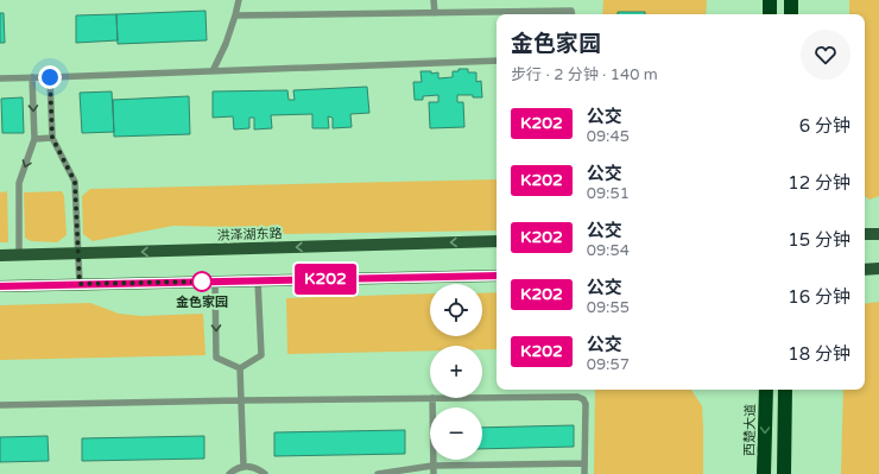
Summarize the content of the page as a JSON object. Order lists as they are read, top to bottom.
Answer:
{
  "streets": {
    "highway": ["西楚大道"],
    "main road": ["洪泽湖东路"]
  },
  "places": ["金色家园"],
  "lines": ["bus line K202"],
  "page": {
    "on_map": "K202",
    "heading": ["金色家园", "步行 · 2 分钟 · 140 m"],
    "list": [
      {
        "mark": "K202",
        "name": "公交",
        "note": "09:45",
        "value": "6 分钟"
      },
      {
        "mark": "K202",
        "name": "公交",
        "note": "09:51",
        "value": "12 分钟"
      },
      {
        "mark": "K202",
        "name": "公交",
        "note": "09:54",
        "value": "15 分钟"
      },
      {
        "mark": "K202",
        "name": "公交",
        "note": "09:55",
        "value": "16 分钟"
      },
      {
        "mark": "K202",
        "name": "公交",
        "note": "09:57",
        "value": "18 分钟"
      }
    ],
    "map_buttons": ["+", "−"]
  }
}
